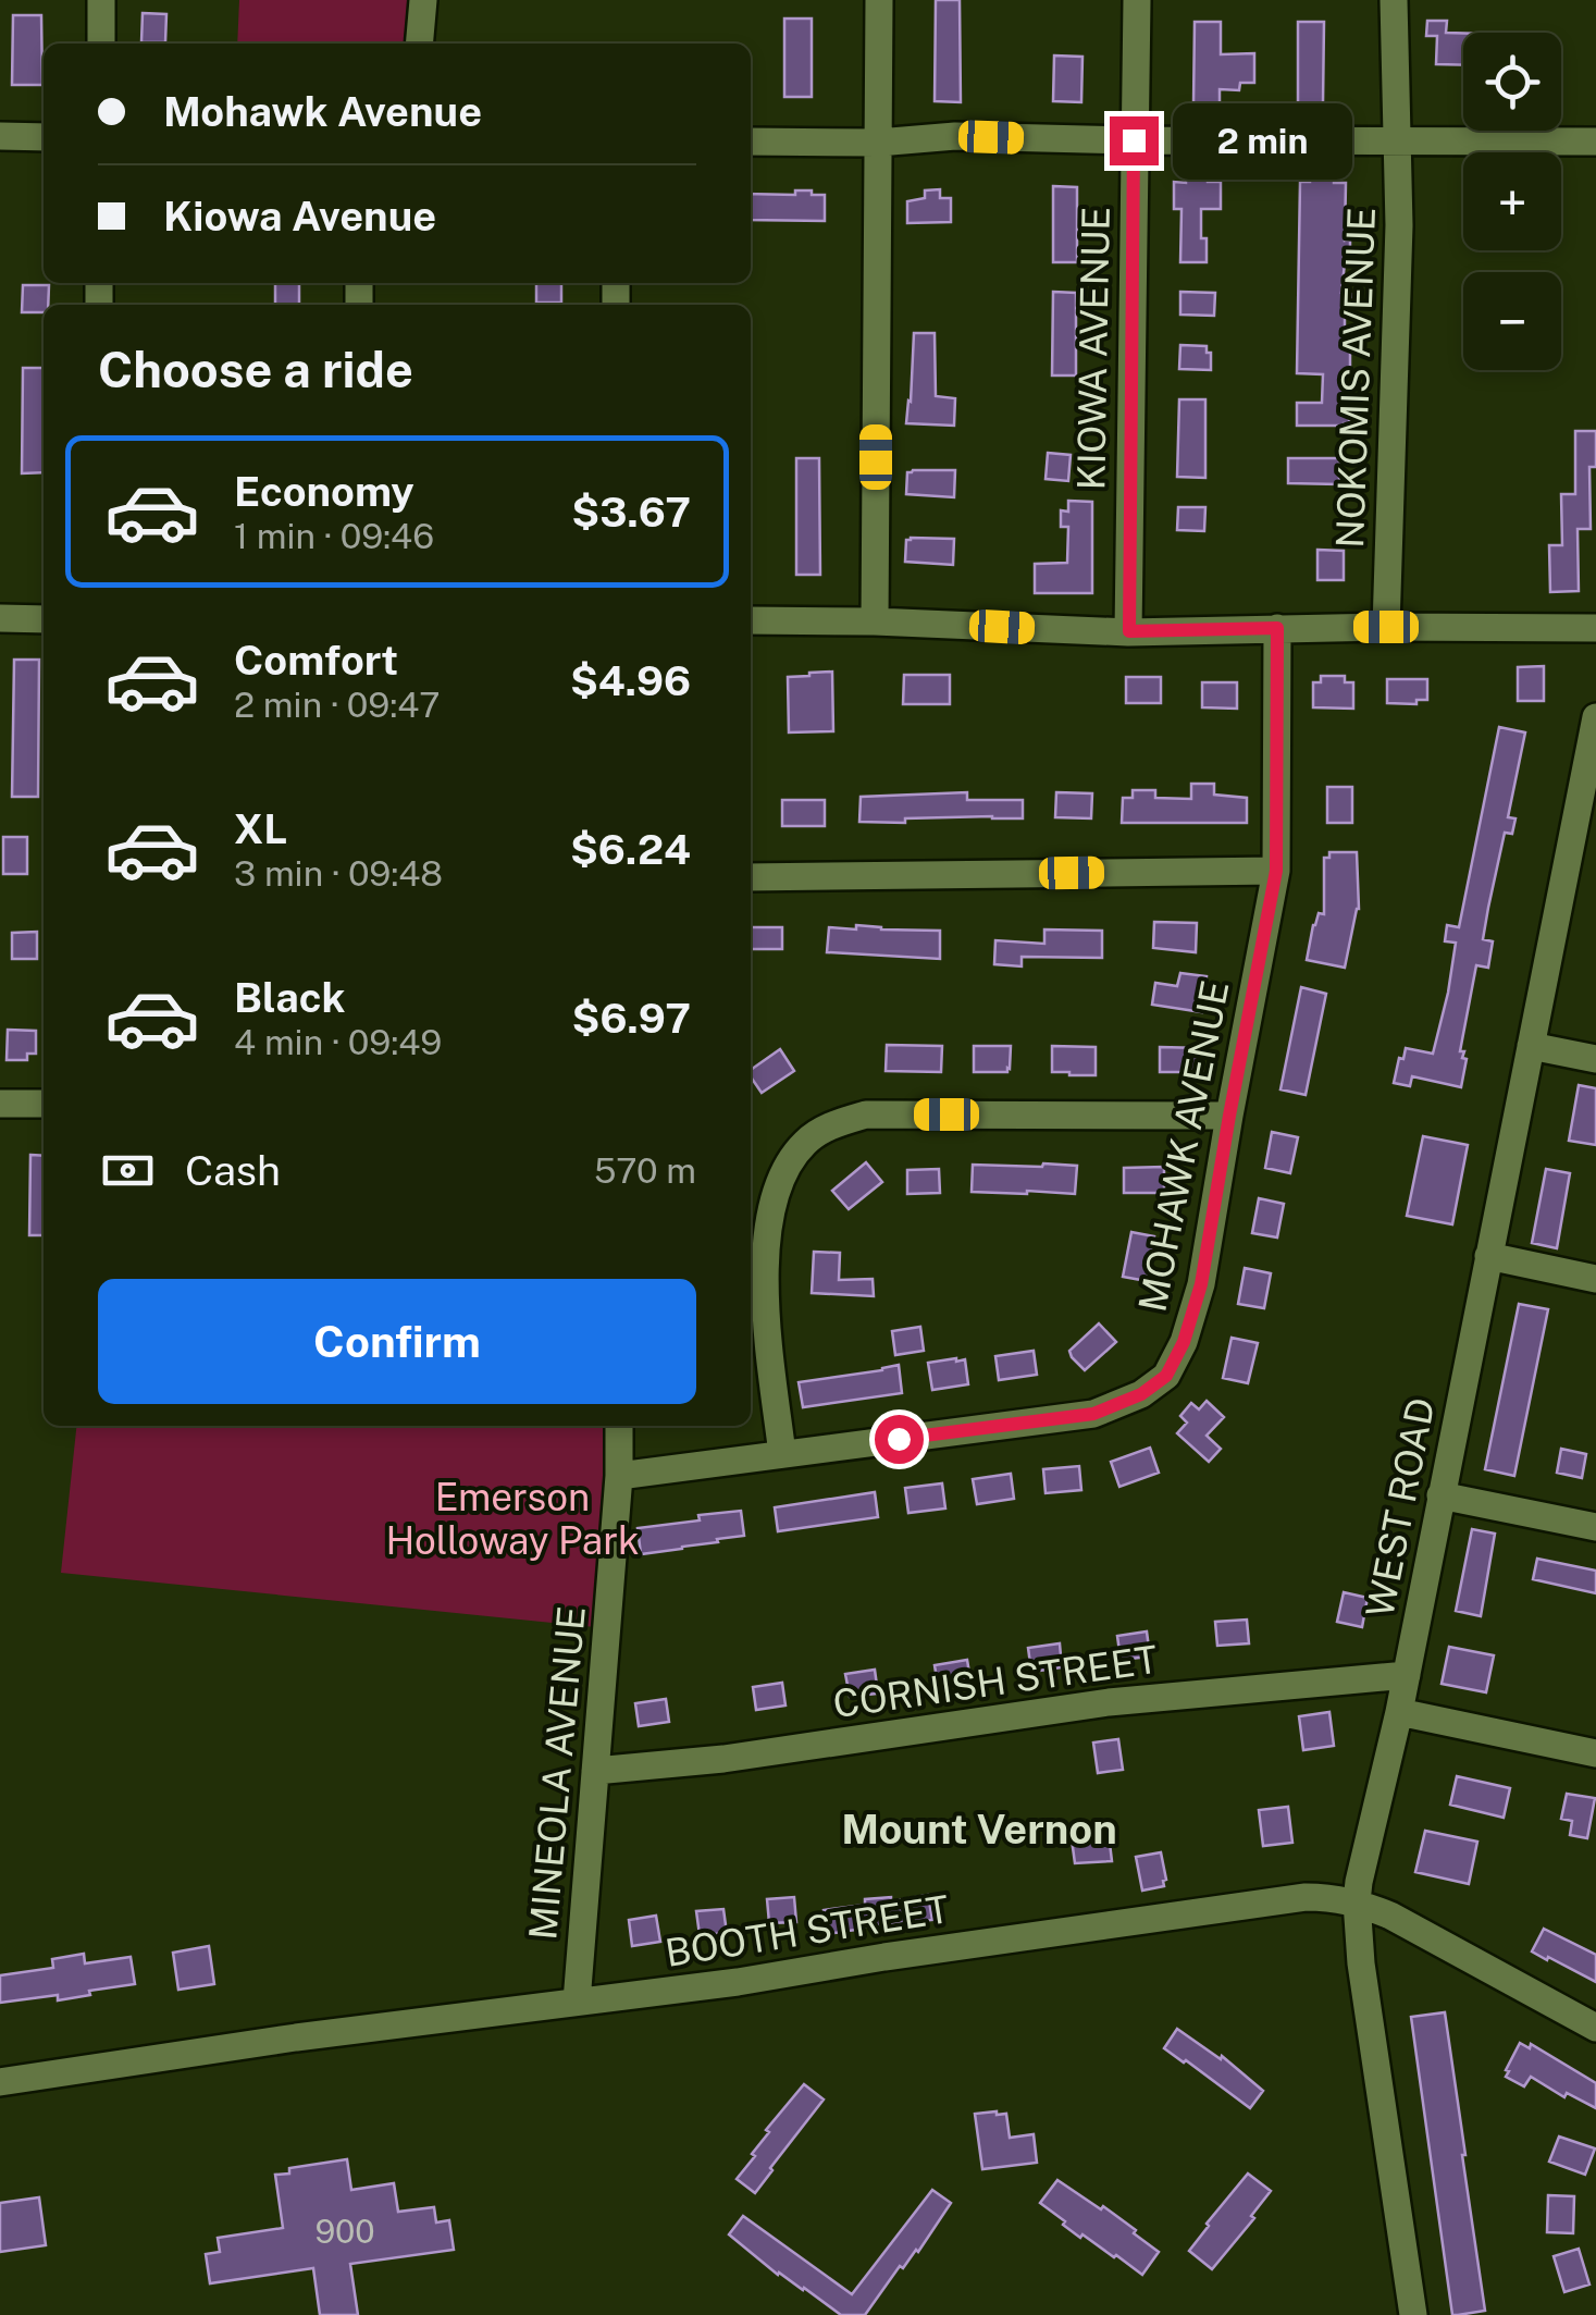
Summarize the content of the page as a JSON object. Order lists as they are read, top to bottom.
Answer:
{
  "streets": {
    "street": [
      "KIOWA AVENUE",
      "NOKOMIS AVENUE",
      "MOHAWK AVENUE",
      "WEST ROAD",
      "CORNISH STREET",
      "MINEOLA AVENUE",
      "BOOTH STREET"
    ]
  },
  "crossings": [
    ["MOHAWK AVENUE", "MINEOLA AVENUE"],
    ["WEST ROAD", "CORNISH STREET"],
    ["WEST ROAD", "BOOTH STREET"],
    ["CORNISH STREET", "MINEOLA AVENUE"],
    ["MINEOLA AVENUE", "BOOTH STREET"]
  ],
  "districts": ["Mount Vernon"],
  "parks": ["Emerson Holloway Park"],
  "house_numbers": ["900"],
  "page": {
    "map_buttons": ["+", "−"],
    "banner": ["Mohawk Avenue", "Kiowa Avenue"],
    "bubble": "2 min",
    "heading": "Choose a ride",
    "list": [
      {
        "name": "Economy",
        "note": "1 min · 09:46",
        "value": "$3.67"
      },
      {
        "name": "Comfort",
        "note": "2 min · 09:47",
        "value": "$4.96"
      },
      {
        "name": "XL",
        "note": "3 min · 09:48",
        "value": "$6.24"
      },
      {
        "name": "Black",
        "note": "4 min · 09:49",
        "value": "$6.97"
      }
    ],
    "pay": ["Cash", "570 m"],
    "buttons": "Confirm"
  }
}
